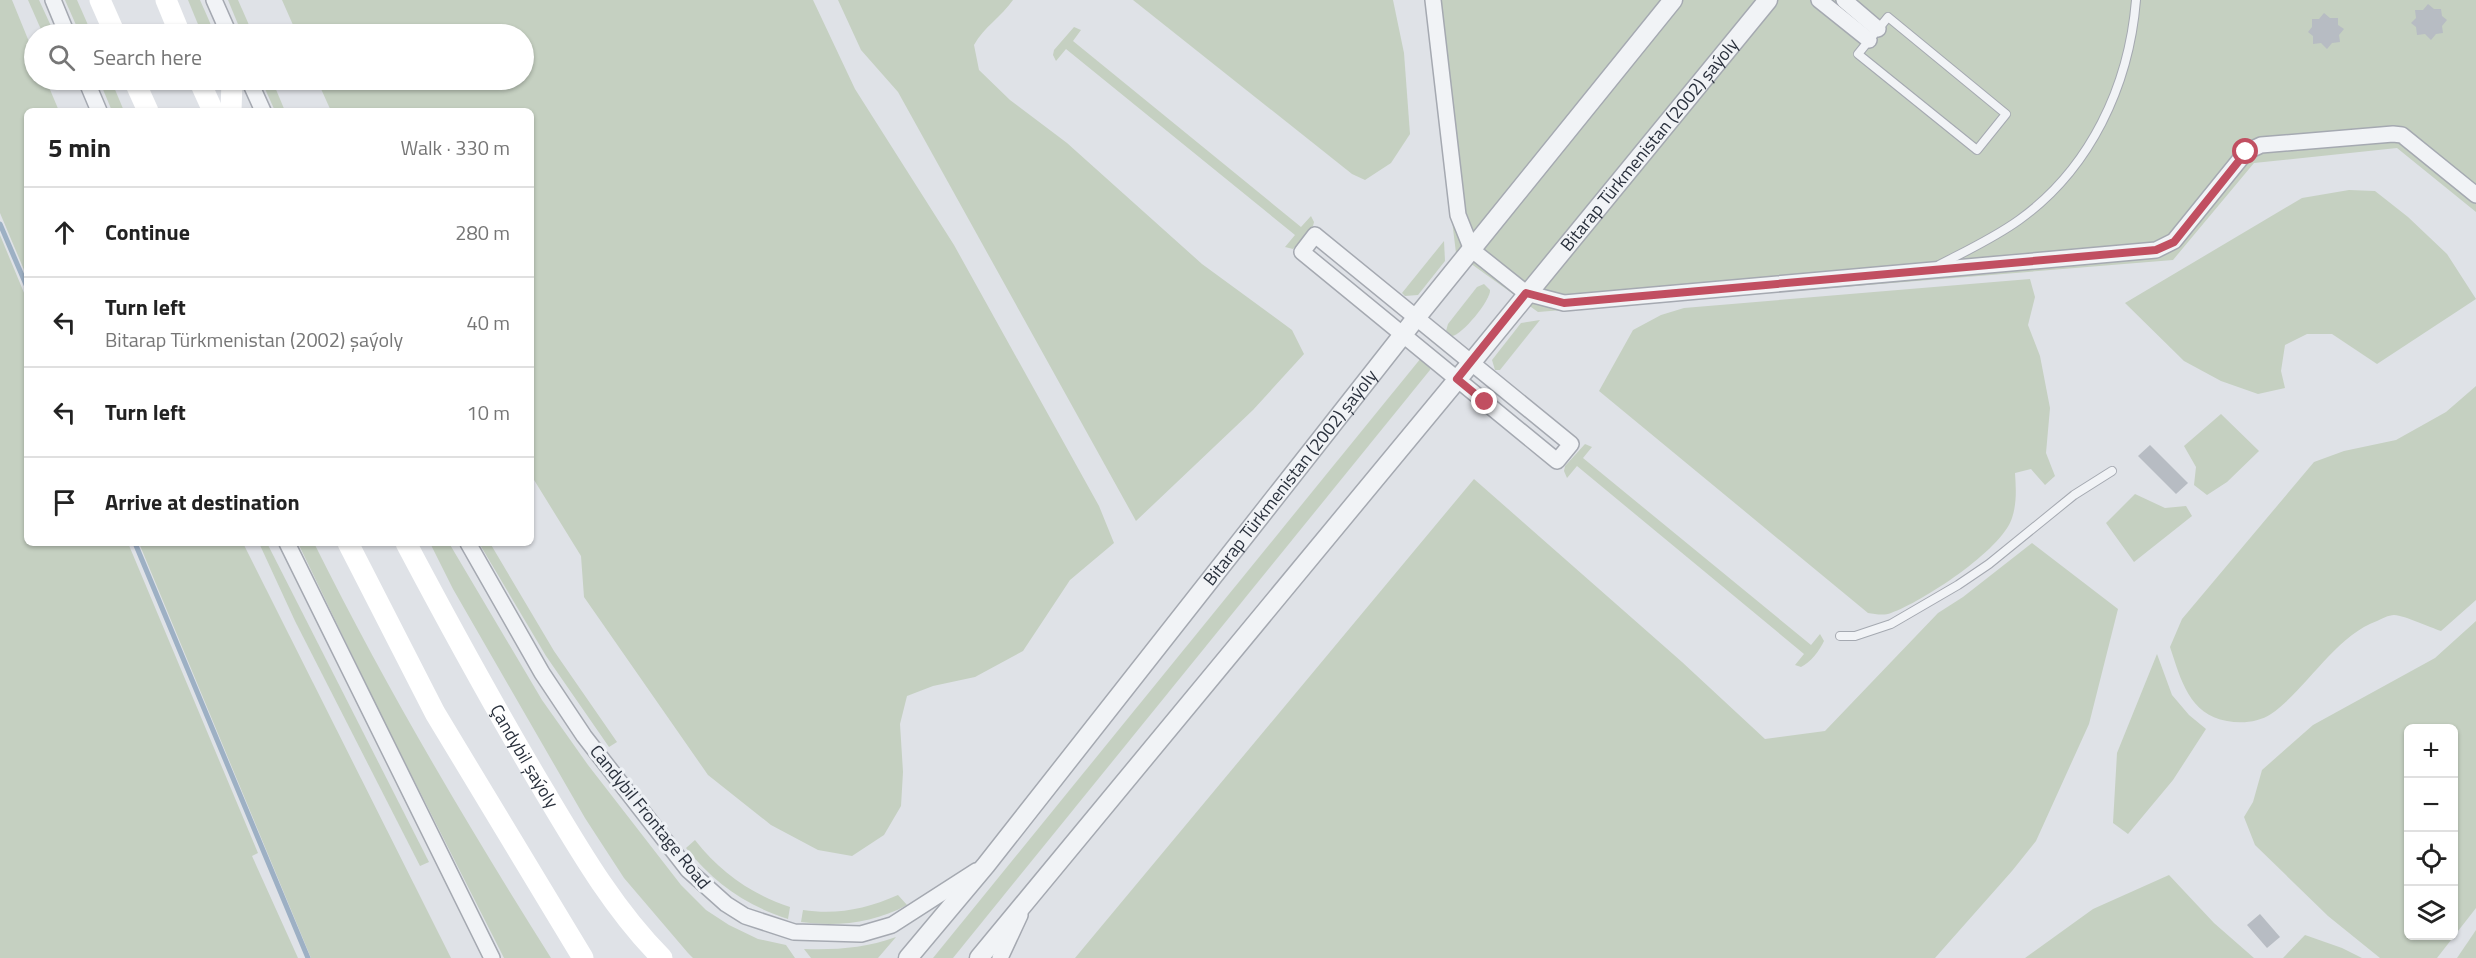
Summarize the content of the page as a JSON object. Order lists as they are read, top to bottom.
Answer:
{
  "streets": {
    "main road": ["Çandybil şaýoly"],
    "street": ["Bitarap Türkmenistan (2002) şaýoly", "Candybil Frontage Road"]
  },
  "crossings": [
    ["Bitarap Türkmenistan (2002) şaýoly", "Candybil Frontage Road"]
  ],
  "page": {
    "search": "Search here",
    "heading": ["5 min", "Walk · 330 m"],
    "list": [
      ["Continue", "280 m"],
      ["Turn left", "Bitarap Türkmenistan (2002) şaýoly", "40 m"],
      ["Turn left", "10 m"],
      "Arrive at destination"
    ],
    "map_buttons": ["+", "−"]
  }
}
